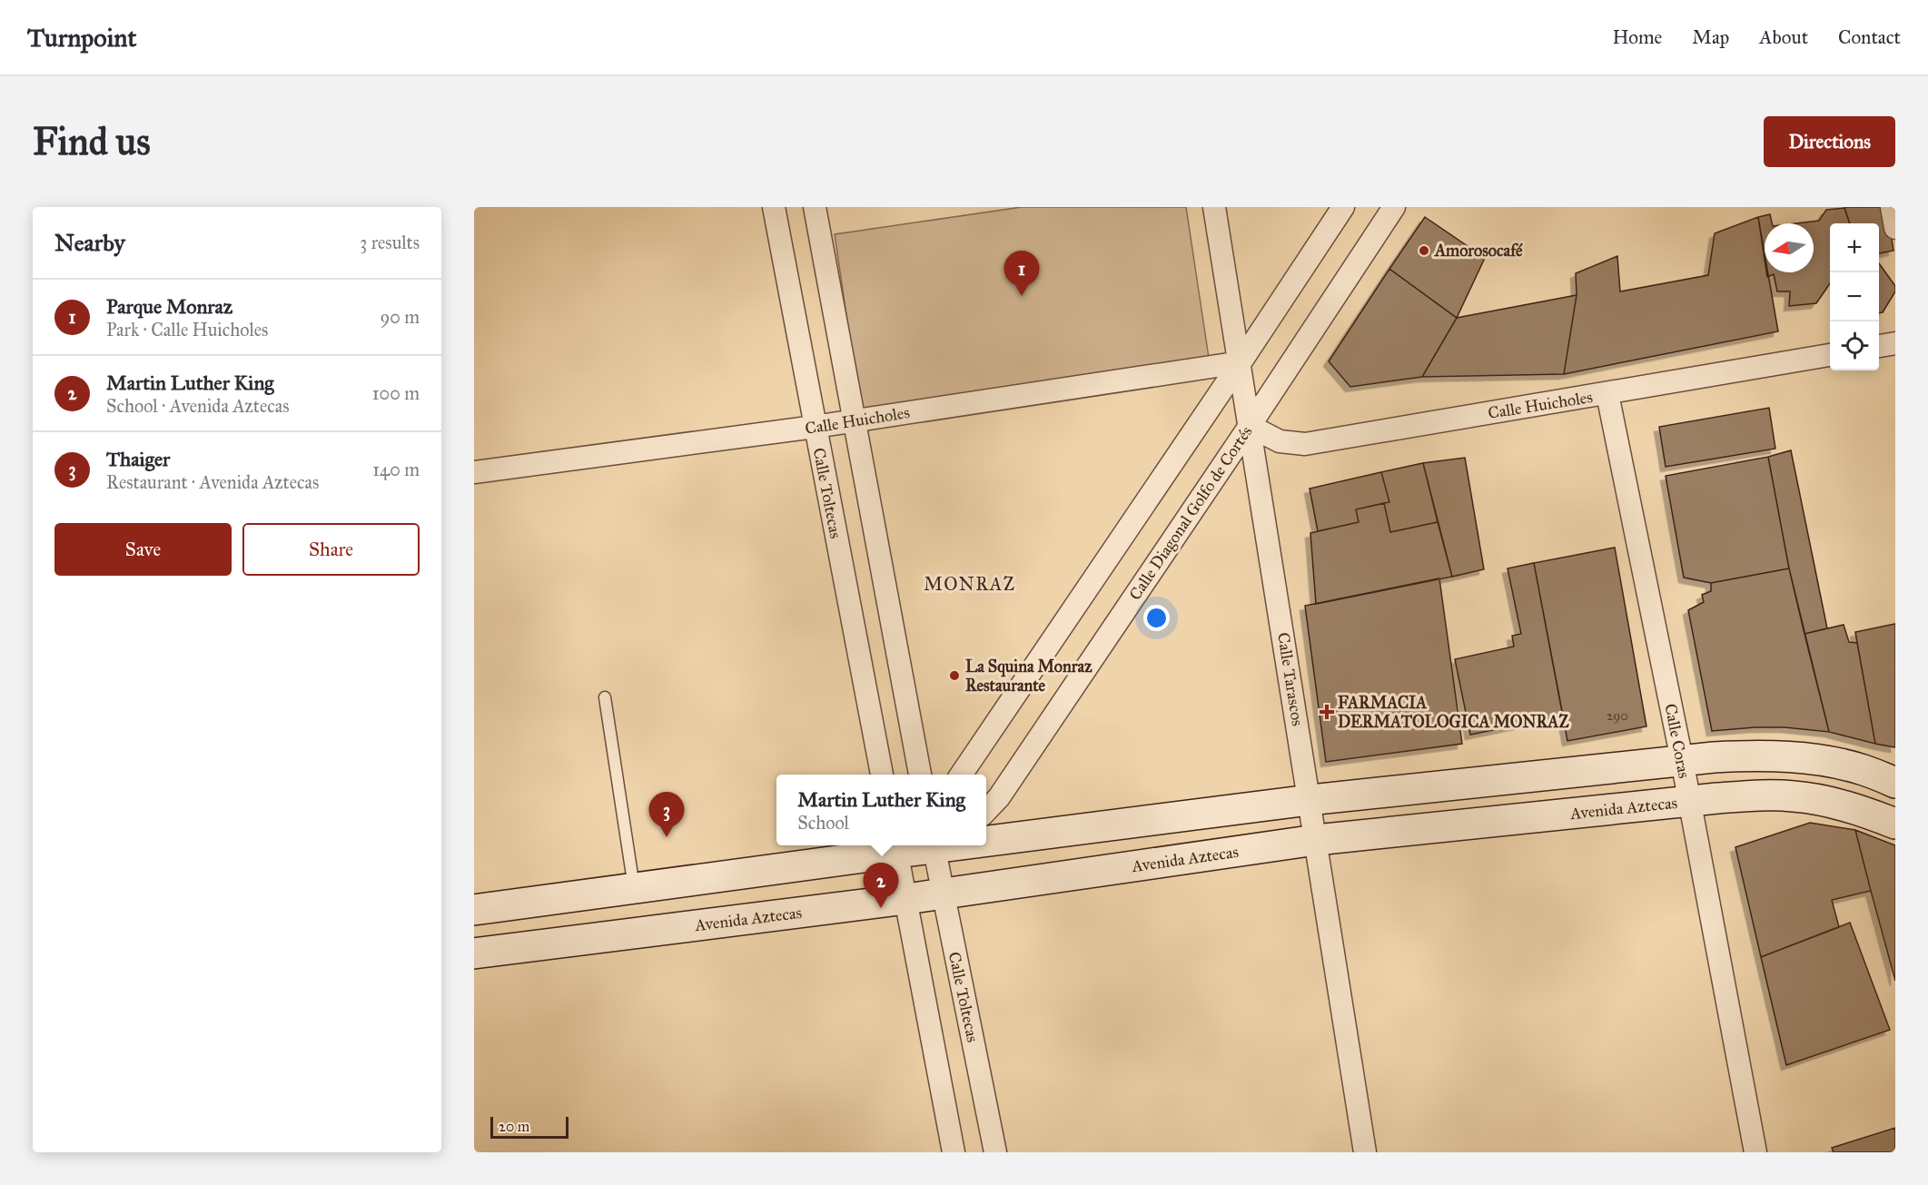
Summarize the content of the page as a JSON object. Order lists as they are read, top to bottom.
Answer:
{
  "streets": {
    "street": [
      "Calle Huicholes",
      "Calle Toltecas",
      "Calle Diagonal Golfo de Cortés",
      "Calle Tarascos",
      "Calle Coras",
      "Avenida Aztecas"
    ]
  },
  "crossings": [
    ["Calle Huicholes", "Calle Toltecas"],
    ["Calle Huicholes", "Calle Diagonal Golfo de Cortés"],
    ["Calle Huicholes", "Calle Tarascos"],
    ["Calle Huicholes", "Calle Coras"],
    ["Calle Toltecas", "Avenida Aztecas"],
    ["Calle Diagonal Golfo de Cortés", "Calle Tarascos"],
    ["Calle Tarascos", "Avenida Aztecas"],
    ["Calle Coras", "Avenida Aztecas"]
  ],
  "districts": ["MONRAZ"],
  "places": {
    "other": ["Amorosocafé", "La Squina Monraz Restaurante"],
    "health": ["FARMACIA DERMATOLOGICA MONRAZ"]
  },
  "house_numbers": ["290"],
  "scale_bar": "20 m",
  "north": "left",
  "page": {
    "header": "Turnpoint",
    "nav": [
      "Home",
      "Map",
      "About",
      "Contact"
    ],
    "buttons": [
      "Directions",
      ["Save", "Share"]
    ],
    "title": "Find us",
    "heading": ["Nearby", "3 results"],
    "map_buttons": ["+", "−"],
    "pins": ["1", "3", "2"],
    "list": [
      {
        "mark": "1",
        "name": "Parque Monraz",
        "note": "Park · Calle Huicholes",
        "value": "90 m"
      },
      {
        "mark": "2",
        "name": "Martin Luther King",
        "note": "School · Avenida Aztecas",
        "value": "100 m"
      },
      {
        "mark": "3",
        "name": "Thaiger",
        "note": "Restaurant · Avenida Aztecas",
        "value": "140 m"
      }
    ],
    "popup": ["Martin Luther King", "School"],
    "scale": "20 m"
  }
}
